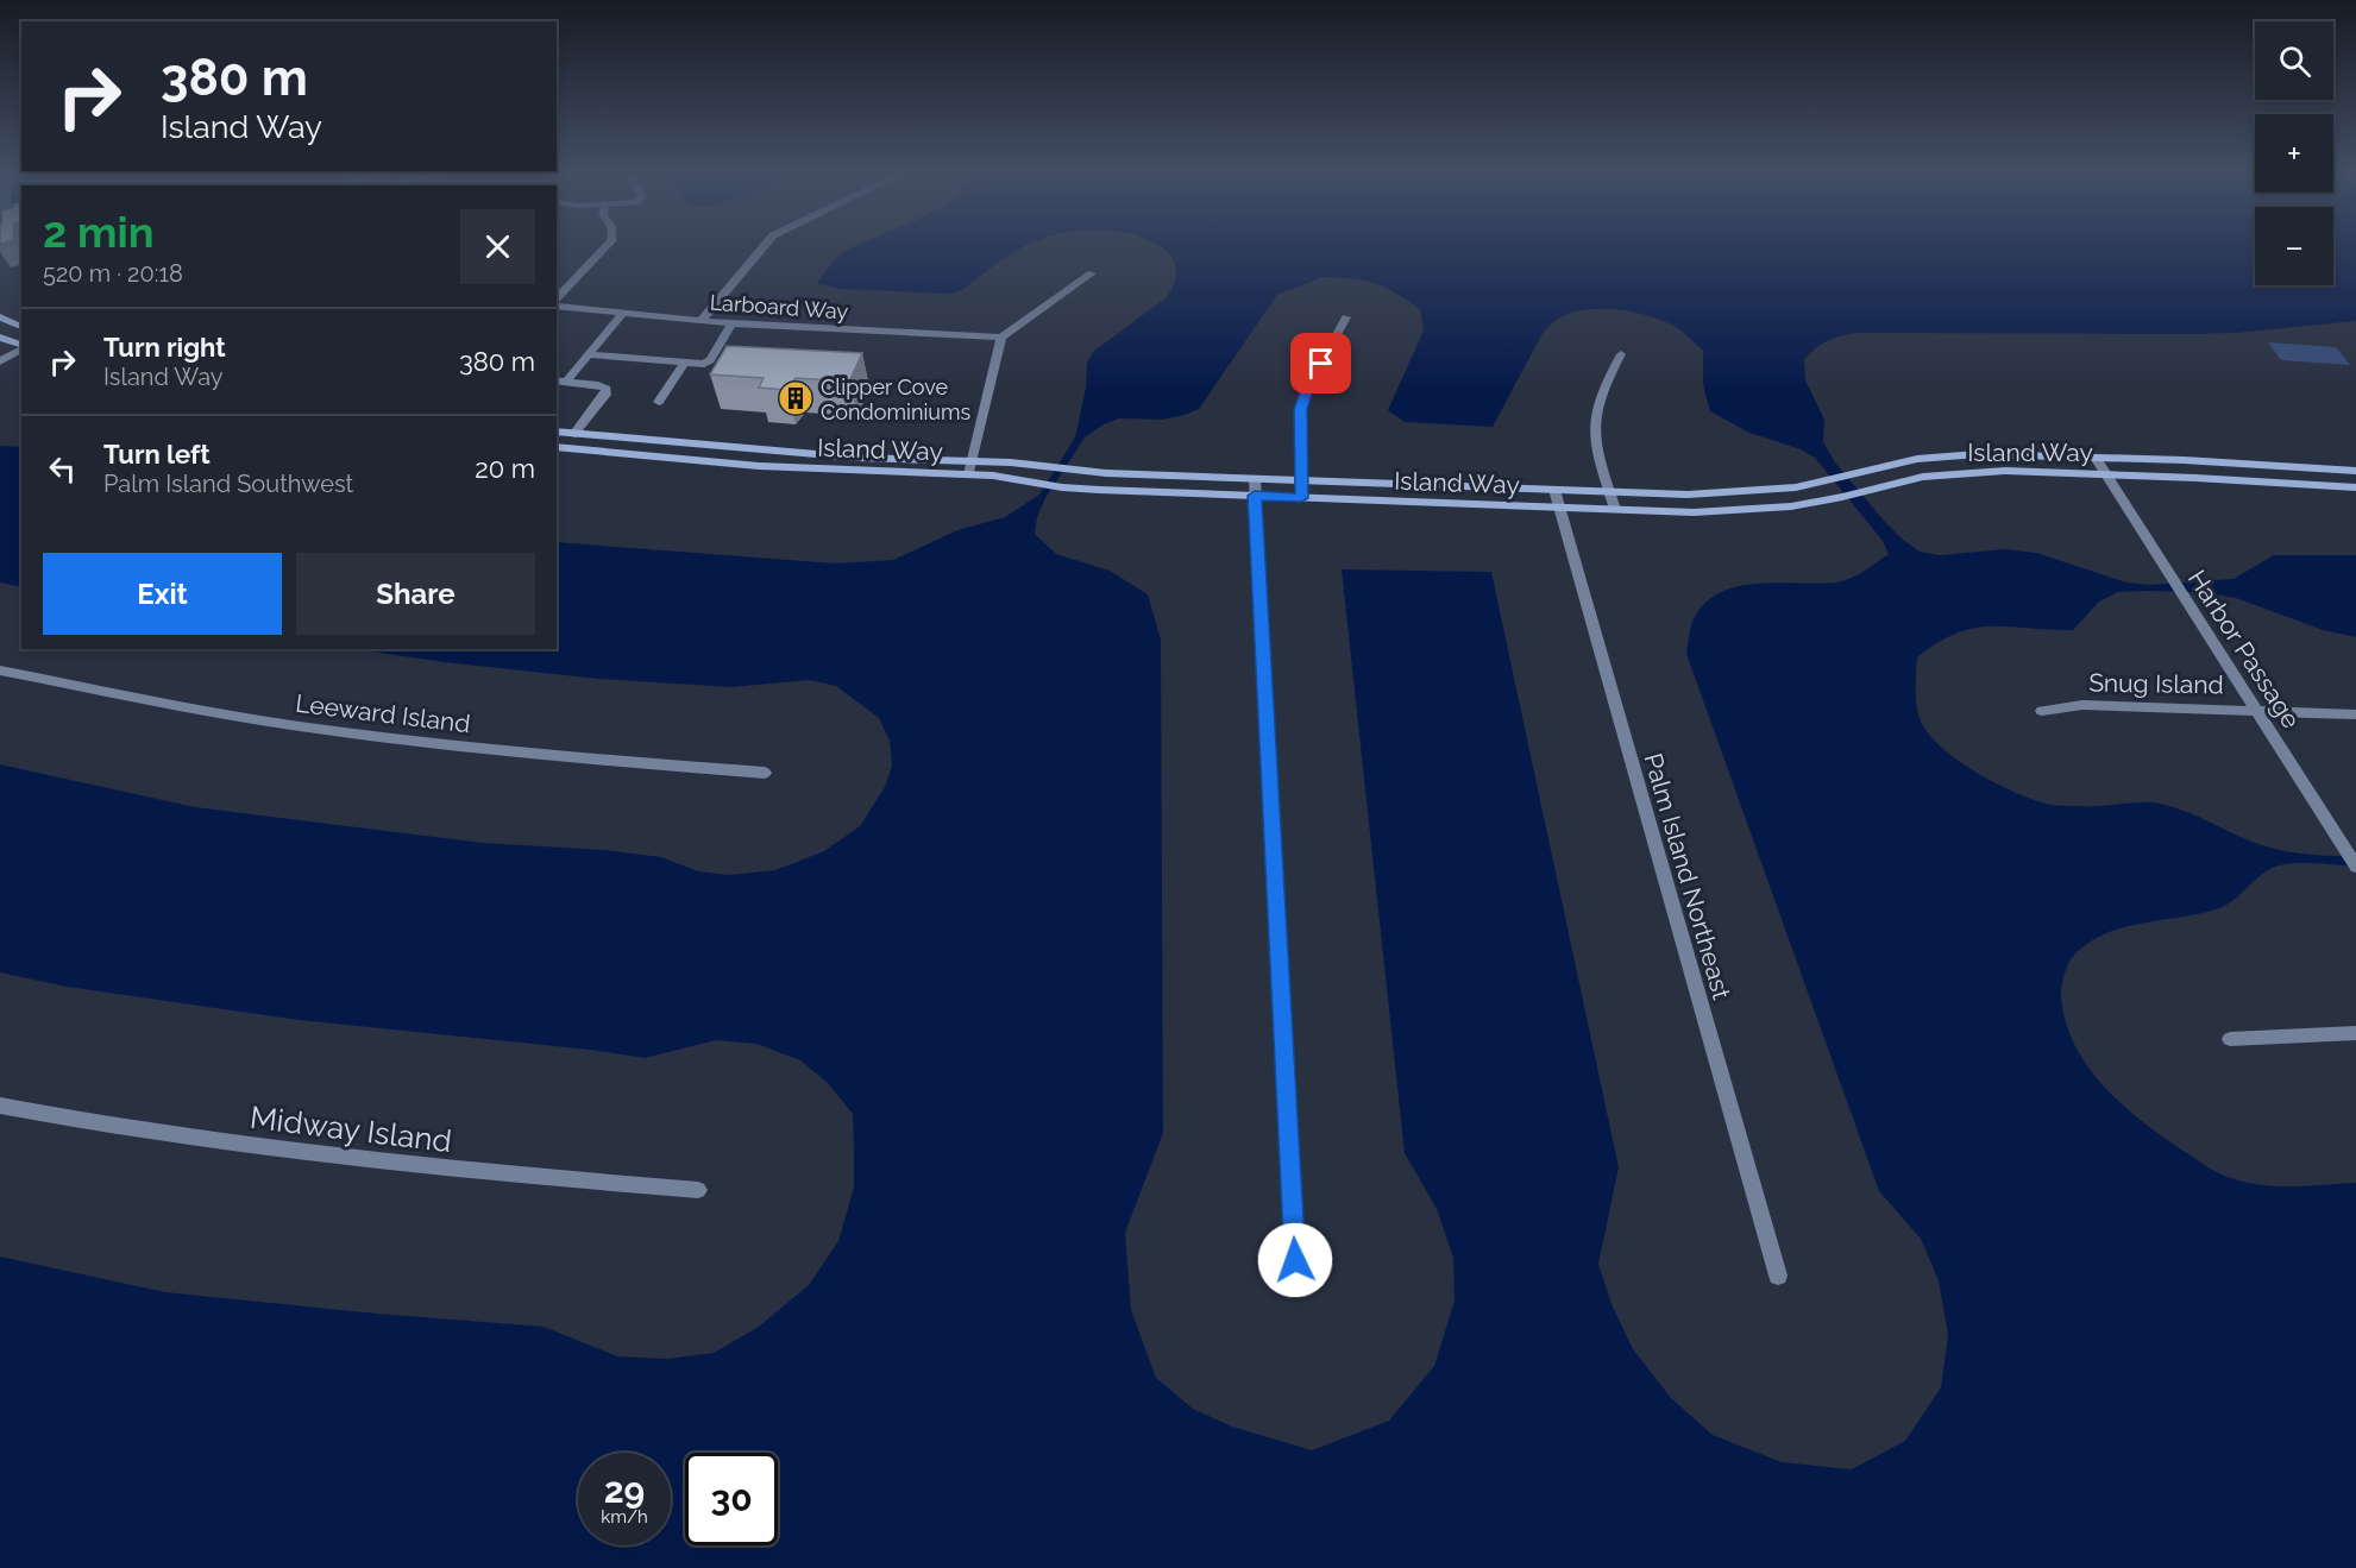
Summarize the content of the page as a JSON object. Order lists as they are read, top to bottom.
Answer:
{
  "streets": {
    "street": [
      "Larboard Way",
      "Island Way",
      "Harbor Passage",
      "Snug Island",
      "Leeward Island",
      "Palm Island Northeast",
      "Midway Island"
    ]
  },
  "crossings": [
    ["Island Way", "Harbor Passage"],
    ["Island Way", "Palm Island Northeast"],
    ["Harbor Passage", "Snug Island"]
  ],
  "places": {
    "building": ["Clipper Cove Condominiums"]
  },
  "page": {
    "map_buttons": ["+", "−"],
    "turn": ["380 m", "Island Way"],
    "heading": ["2 min", "520 m · 20:18"],
    "list": [
      {
        "name": "Turn right",
        "note": "Island Way",
        "value": "380 m"
      },
      {
        "name": "Turn left",
        "note": "Palm Island Southwest",
        "value": "20 m"
      }
    ],
    "buttons": ["Exit", "Share"],
    "speed": "29 km/h",
    "limit": "30"
  }
}
